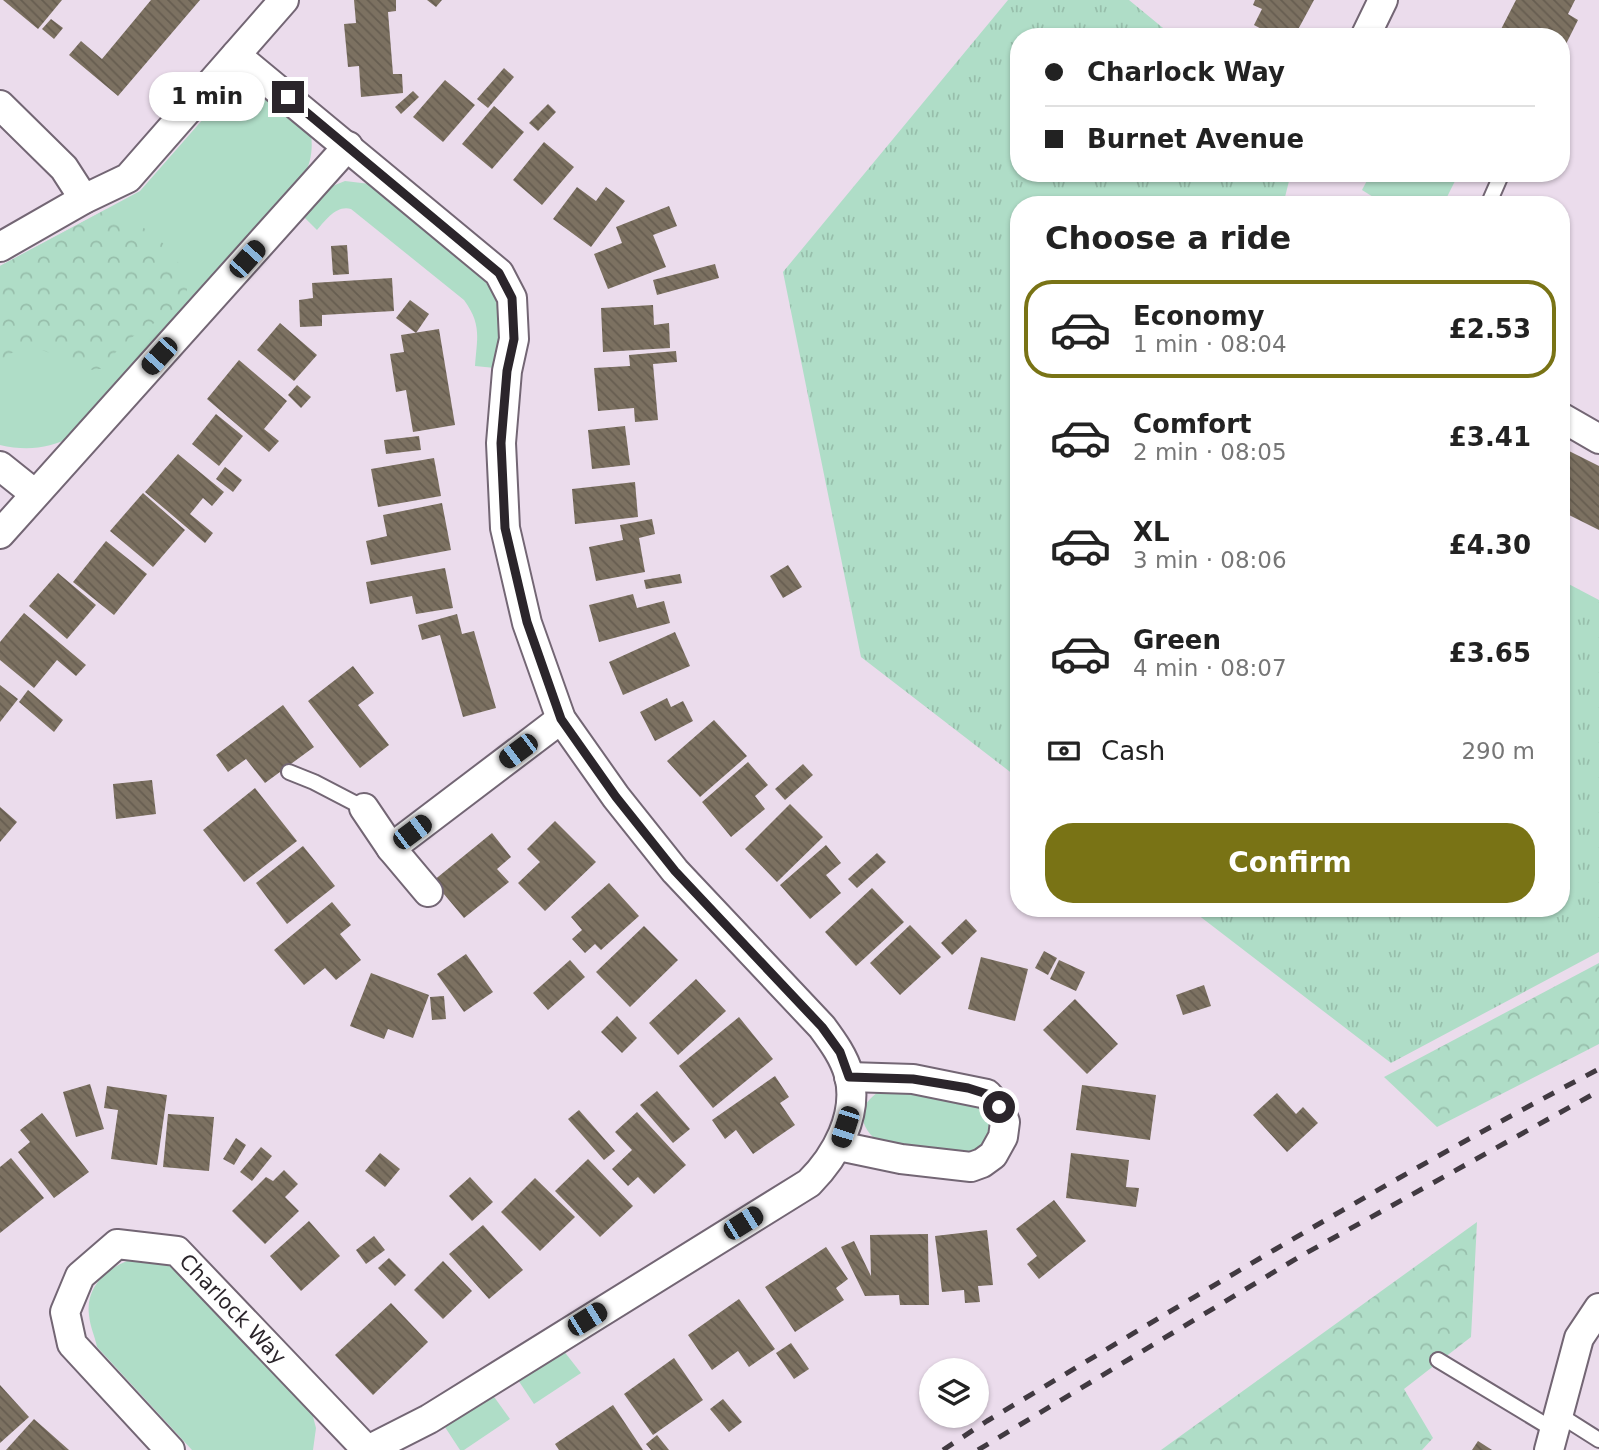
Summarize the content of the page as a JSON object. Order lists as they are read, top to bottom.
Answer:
{
  "streets": {
    "street": ["Charlock Way"]
  },
  "page": {
    "banner": ["Charlock Way", "Burnet Avenue"],
    "bubble": "1 min",
    "heading": "Choose a ride",
    "list": [
      {
        "name": "Economy",
        "note": "1 min · 08:04",
        "value": "£2.53"
      },
      {
        "name": "Comfort",
        "note": "2 min · 08:05",
        "value": "£3.41"
      },
      {
        "name": "XL",
        "note": "3 min · 08:06",
        "value": "£4.30"
      },
      {
        "name": "Green",
        "note": "4 min · 08:07",
        "value": "£3.65"
      }
    ],
    "pay": ["Cash", "290 m"],
    "buttons": "Confirm"
  }
}
